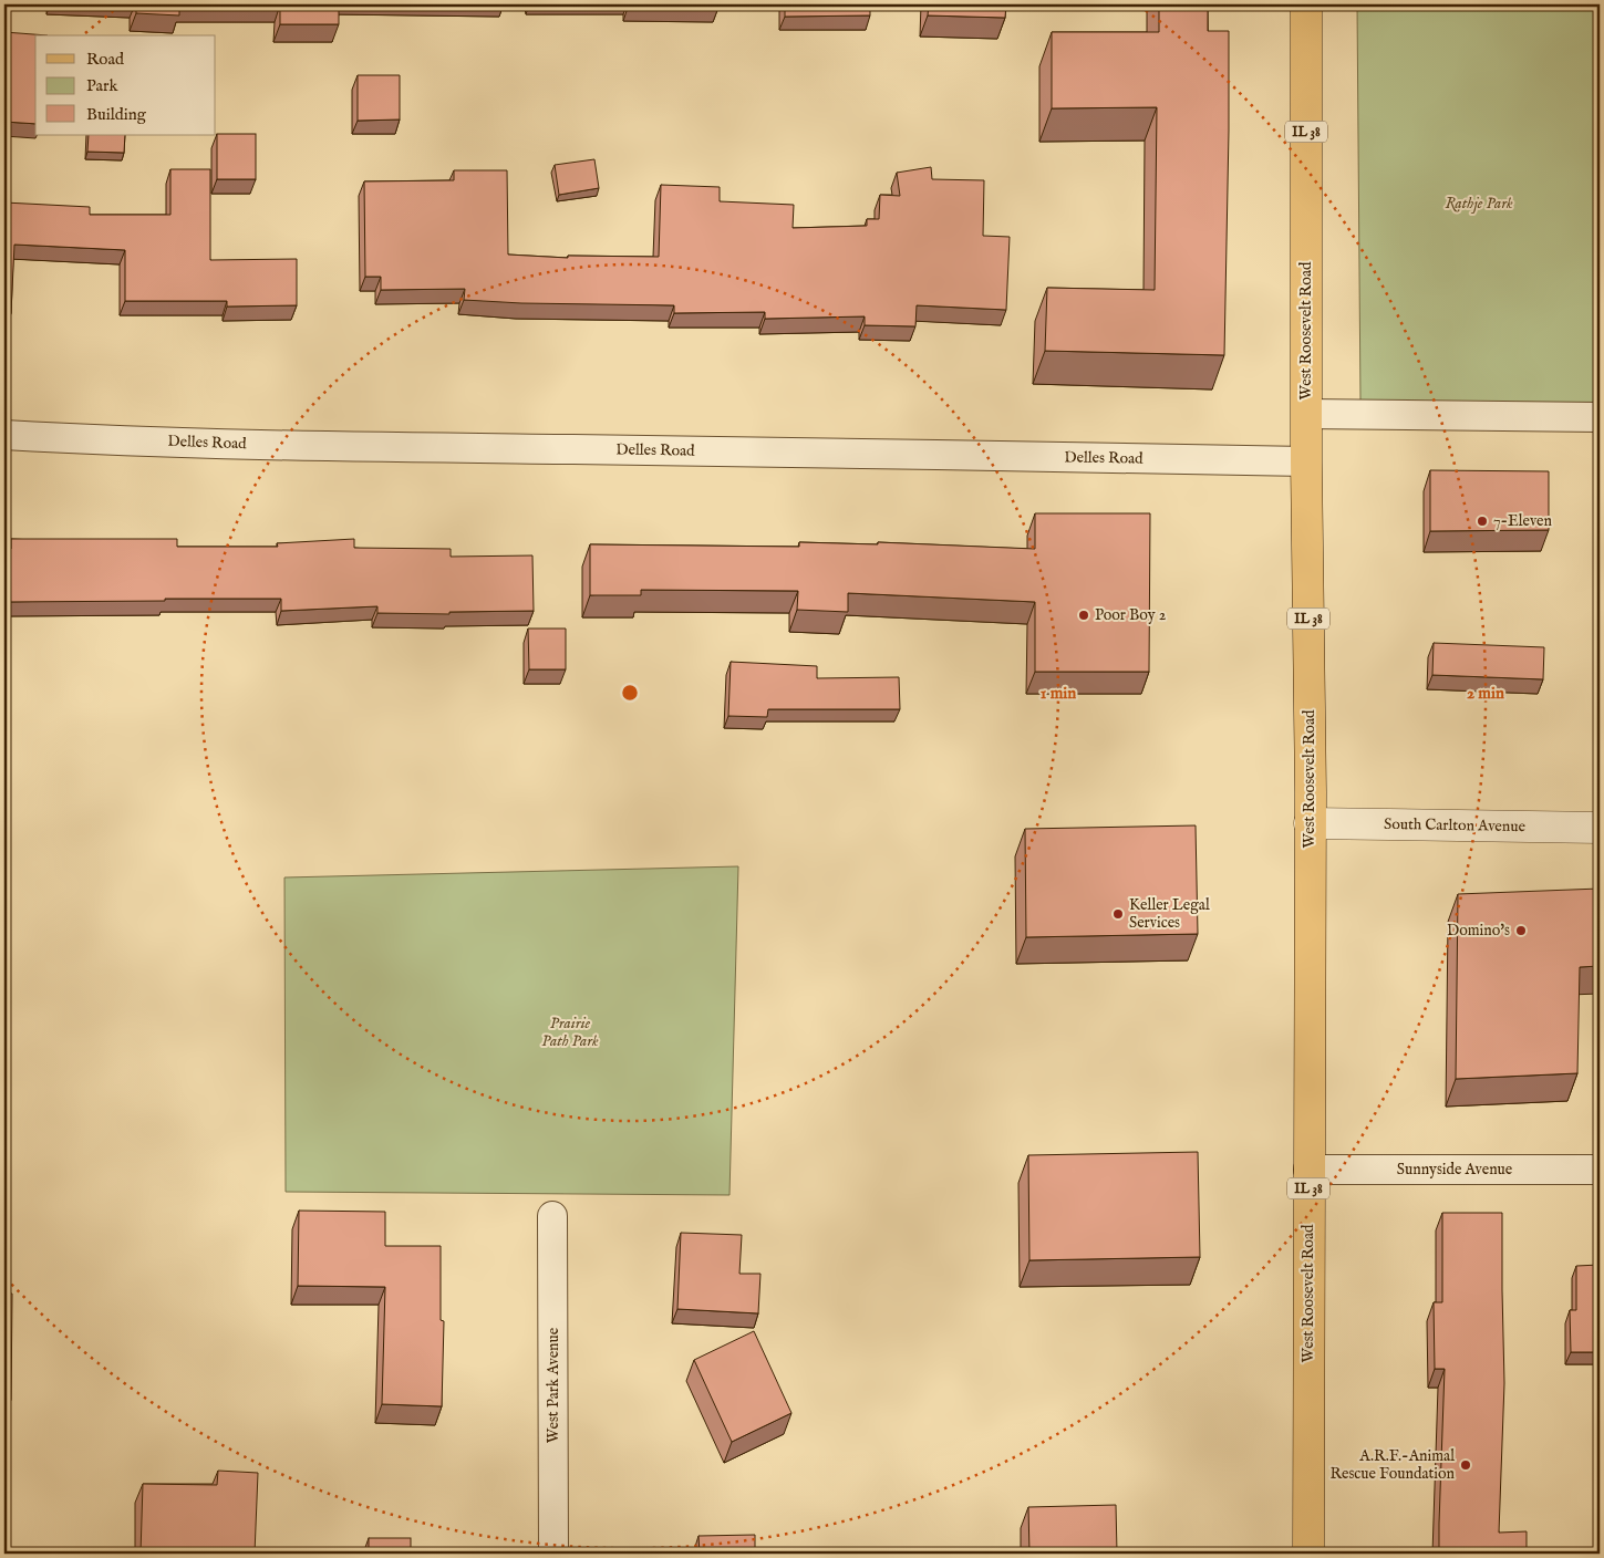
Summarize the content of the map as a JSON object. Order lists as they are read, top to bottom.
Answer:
{
  "streets": {
    "main road": ["IL 38", "West Roosevelt Road"],
    "street": [
      "Delles Road",
      "South Carlton Avenue",
      "Sunnyside Avenue",
      "West Park Avenue"
    ]
  },
  "crossings": [
    ["West Roosevelt Road", "Delles Road"],
    ["West Roosevelt Road", "South Carlton Avenue"],
    ["West Roosevelt Road", "Sunnyside Avenue"]
  ],
  "parks": ["Rathje Park", "Prairie Path Park"],
  "places": [
    "7-Eleven",
    "Poor Boy 2",
    "Keller Legal Services",
    "Domino's",
    "A.R.F.-Animal Rescue Foundation"
  ],
  "legend": ["Road", "Park", "Building"],
  "rings": ["1 min", "2 min"]
}
